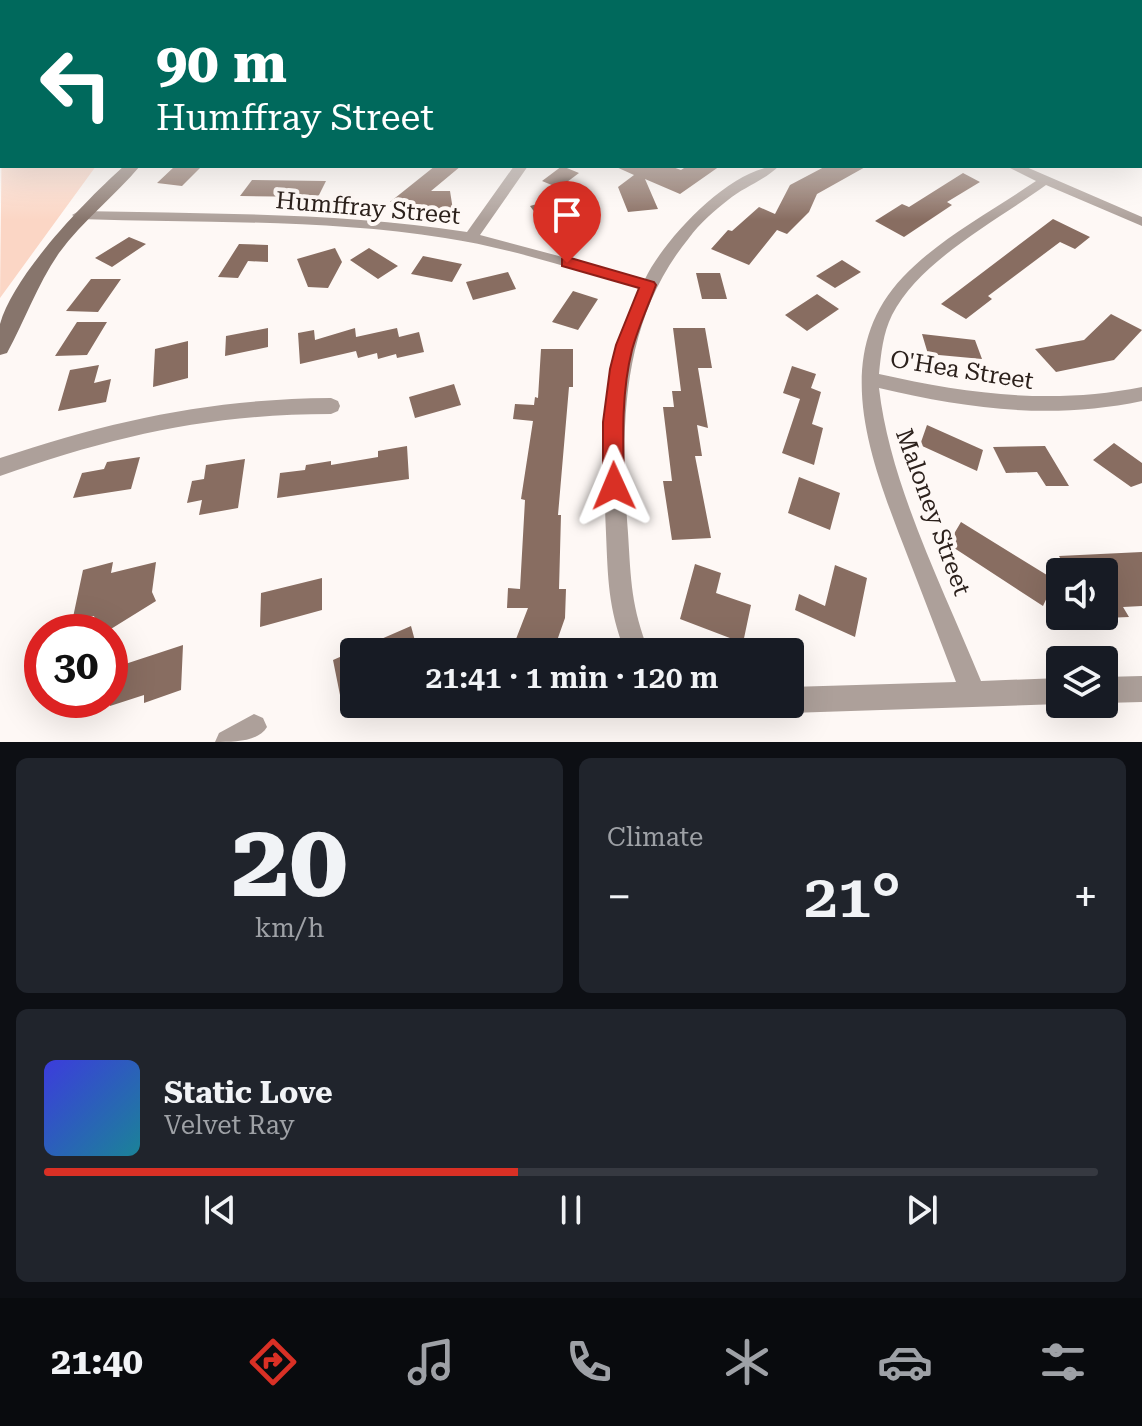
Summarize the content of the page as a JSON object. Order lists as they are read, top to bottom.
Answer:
{
  "streets": {
    "street": ["Humffray Street", "O'Hea Street", "Maloney Street"]
  },
  "crossings": [
    ["O'Hea Street", "Maloney Street"]
  ],
  "page": {
    "turn": ["90 m", "Humffray Street"],
    "limit": "30",
    "trip": "21:41 · 1 min · 120 m",
    "tile": [
      ["20", "km/h"],
      "Climate"
    ],
    "heat": ["−", "21°", "+"],
    "song": ["Static Love", "Velvet Ray"],
    "tabs": "21:40"
  }
}
